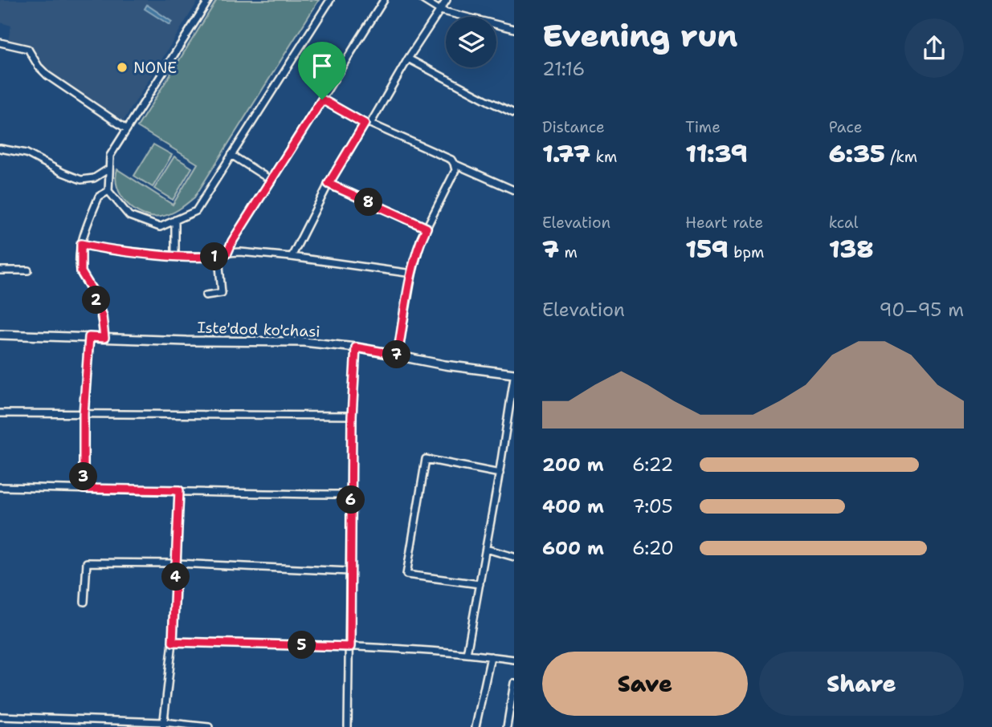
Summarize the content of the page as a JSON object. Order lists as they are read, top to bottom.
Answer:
{
  "streets": {
    "street": ["Iste'dod ko'chasi"]
  },
  "places": ["NONE"],
  "page": {
    "heading": ["Evening run", "21:16"],
    "stats": [
      ["Distance", "1.77 km"],
      ["Time", "11:39"],
      ["Pace", "6:35 /km"],
      ["Elevation", "7 m"],
      ["Heart rate", "159 bpm"],
      ["kcal", "138"]
    ],
    "pins": [
      "8",
      "1",
      "2",
      "7",
      "3",
      "6",
      "4",
      "5"
    ],
    "chart": ["Elevation", "90–95 m"],
    "list": [
      {
        "name": "200 m",
        "note": "6:22"
      },
      {
        "name": "400 m",
        "note": "7:05"
      },
      {
        "name": "600 m",
        "note": "6:20"
      }
    ],
    "buttons": ["Save", "Share"]
  }
}
